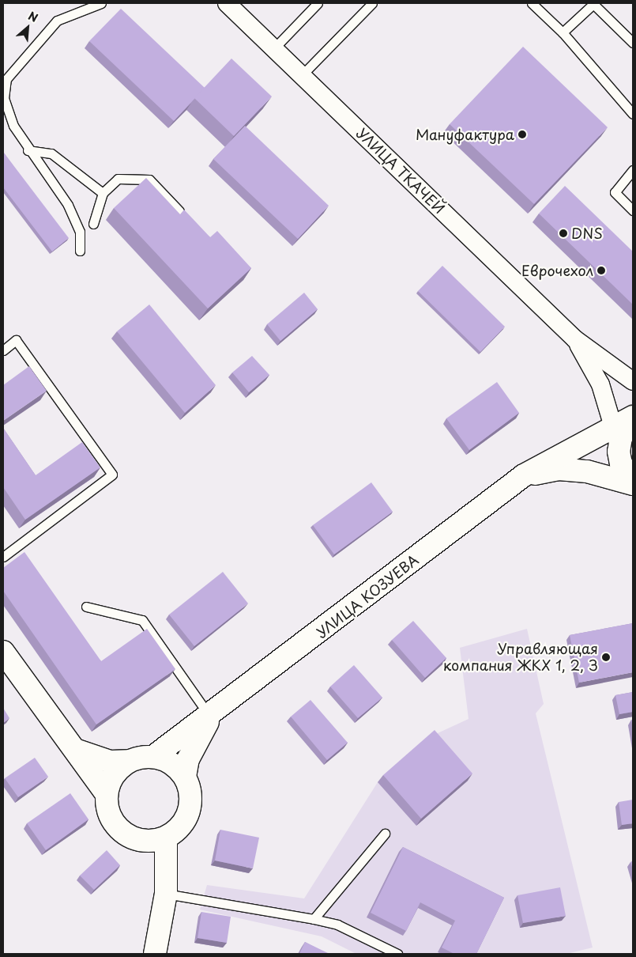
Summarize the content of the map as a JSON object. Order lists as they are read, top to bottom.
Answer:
{
  "streets": {
    "street": ["УЛИЦА ТКАЧЕЙ", "УЛИЦА КОЗУЕВА"]
  },
  "crossings": [
    ["УЛИЦА ТКАЧЕЙ", "УЛИЦА КОЗУЕВА"]
  ],
  "places": [
    "Мануфактура",
    "DNS",
    "Еврочехол",
    "Управляющая компания ЖКХ 1, 2, 3"
  ],
  "north": "top right"
}
